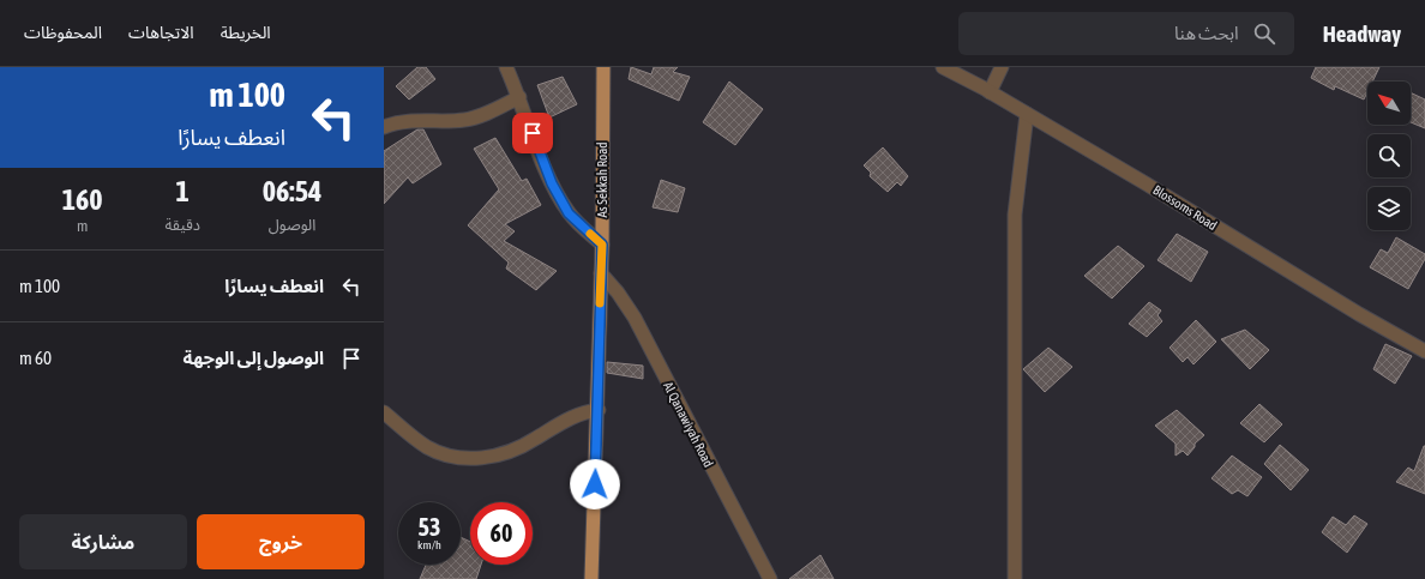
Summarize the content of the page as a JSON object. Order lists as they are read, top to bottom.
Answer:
{
  "streets": {
    "main road": ["As Sekkah Road"],
    "street": ["Blossoms Road", "Al Qanawiyah Road"]
  },
  "crossings": [
    ["As Sekkah Road", "Al Qanawiyah Road"]
  ],
  "north": "top left",
  "page": {
    "header": "Headway",
    "search": "ابحث هنا",
    "nav": ["الخريطة", "الاتجاهات", "المحفوظات"],
    "turn": ["100 m", "انعطف يسارًا"],
    "eta": [
      "06:54",
      "الوصول",
      "1",
      "دقيقة",
      "160",
      "m"
    ],
    "list": [
      {
        "name": "انعطف يسارًا",
        "value": "100 m"
      },
      {
        "name": "الوصول إلى الوجهة",
        "value": "60 m"
      }
    ],
    "speed": "53 km/h",
    "limit": "60",
    "buttons": ["خروج", "مشاركة"]
  }
}
